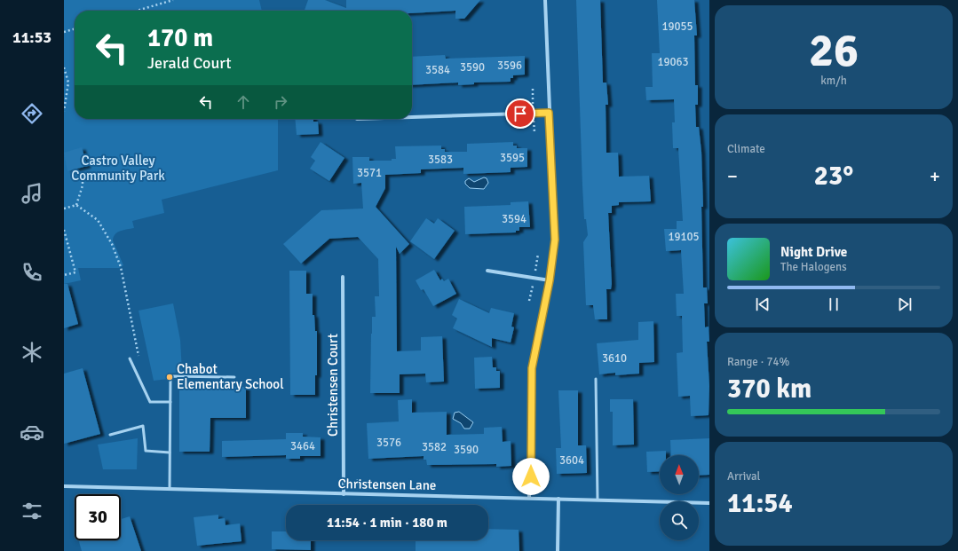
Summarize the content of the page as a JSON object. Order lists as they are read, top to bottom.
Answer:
{
  "streets": {
    "street": ["Christensen Court", "Christensen Lane"]
  },
  "crossings": [
    ["Christensen Court", "Christensen Lane"]
  ],
  "parks": ["Castro Valley Community Park"],
  "places": ["Chabot Elementary School"],
  "house_numbers": [
    "19055",
    "19063",
    "3596",
    "3590",
    "3584",
    "3595",
    "3583",
    "3571",
    "3594",
    "19105",
    "3610",
    "3576",
    "3464",
    "3582",
    "3590",
    "3604"
  ],
  "north": "top",
  "page": {
    "tabs": "11:53",
    "tile": [
      ["26", "km/h"],
      "Climate",
      ["Range · 74%", "370 km"],
      ["Arrival", "11:54"]
    ],
    "turn": ["170 m", "Jerald Court"],
    "heat": ["−", "23°", "+"],
    "song": ["Night Drive", "The Halogens"],
    "limit": "30",
    "trip": "11:54 · 1 min · 180 m"
  }
}
